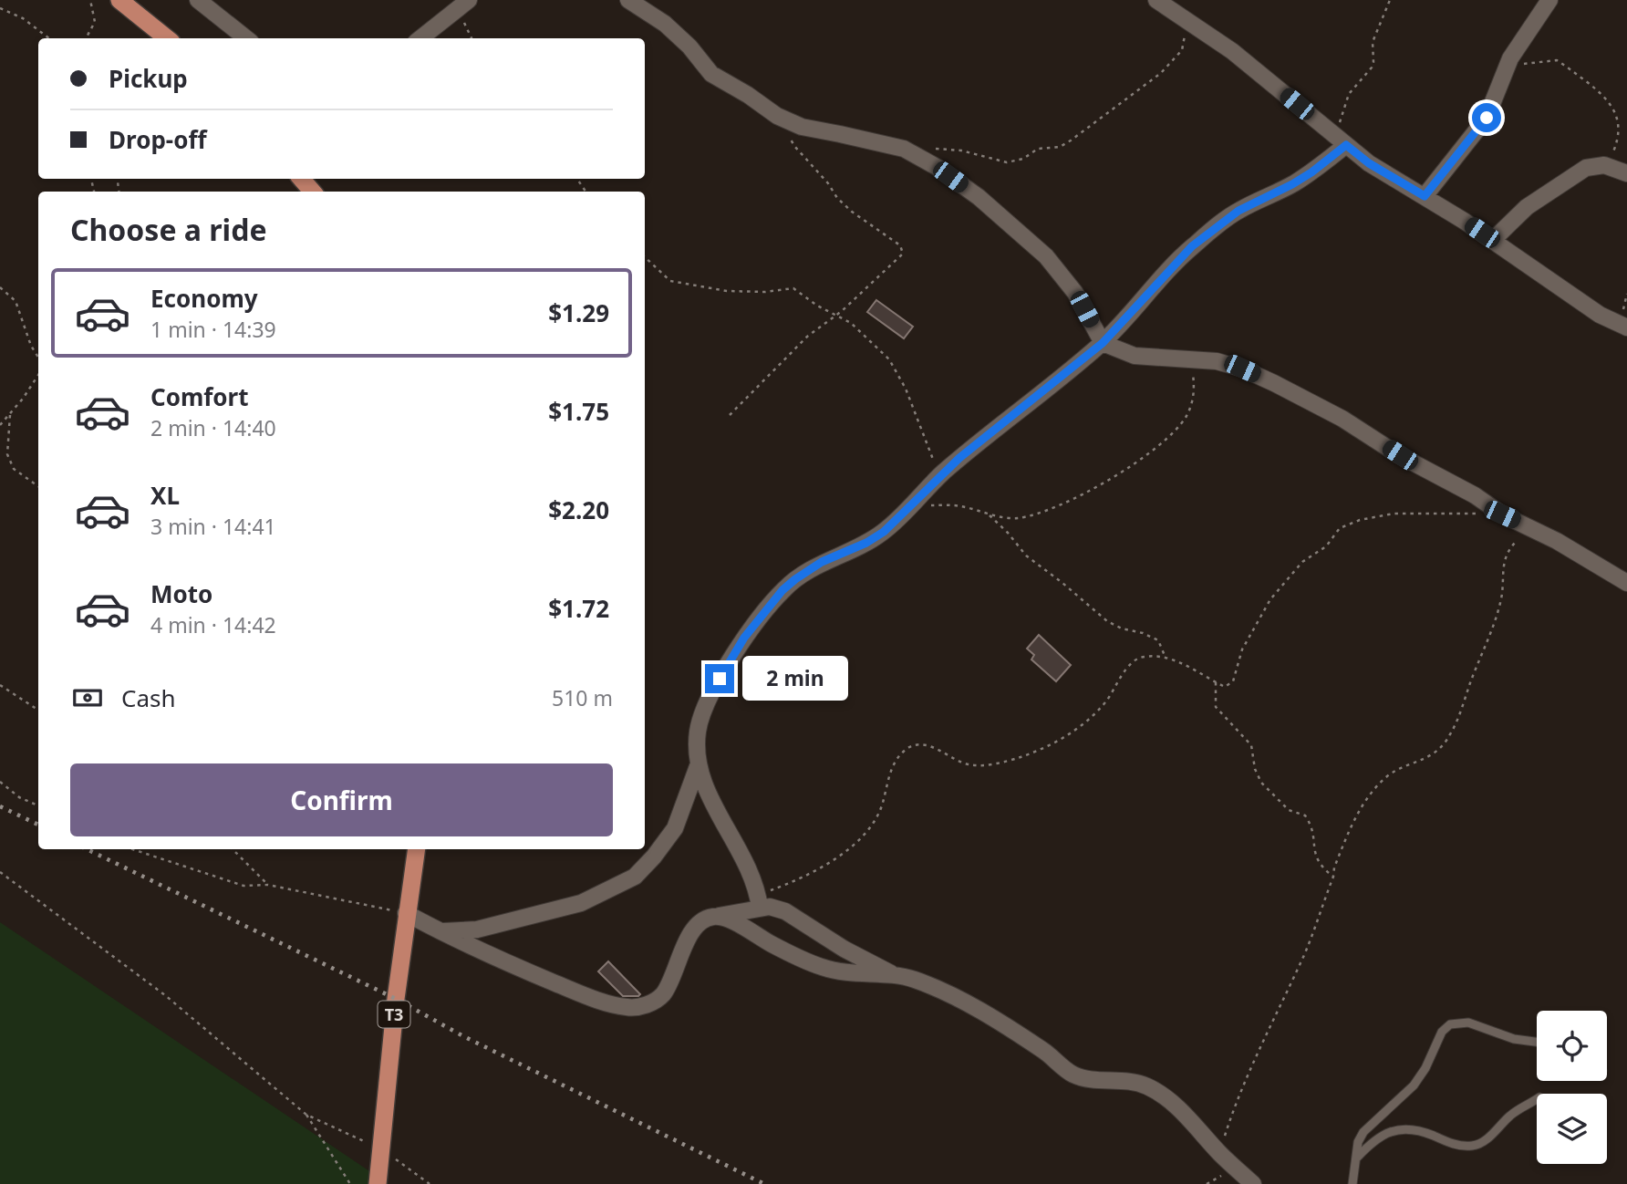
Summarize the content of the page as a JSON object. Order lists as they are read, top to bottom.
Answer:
{
  "streets": {
    "highway": ["T3"]
  },
  "page": {
    "banner": ["Pickup", "Drop-off"],
    "heading": "Choose a ride",
    "list": [
      {
        "name": "Economy",
        "note": "1 min · 14:39",
        "value": "$1.29"
      },
      {
        "name": "Comfort",
        "note": "2 min · 14:40",
        "value": "$1.75"
      },
      {
        "name": "XL",
        "note": "3 min · 14:41",
        "value": "$2.20"
      },
      {
        "name": "Moto",
        "note": "4 min · 14:42",
        "value": "$1.72"
      }
    ],
    "bubble": "2 min",
    "pay": ["Cash", "510 m"],
    "buttons": "Confirm"
  }
}
